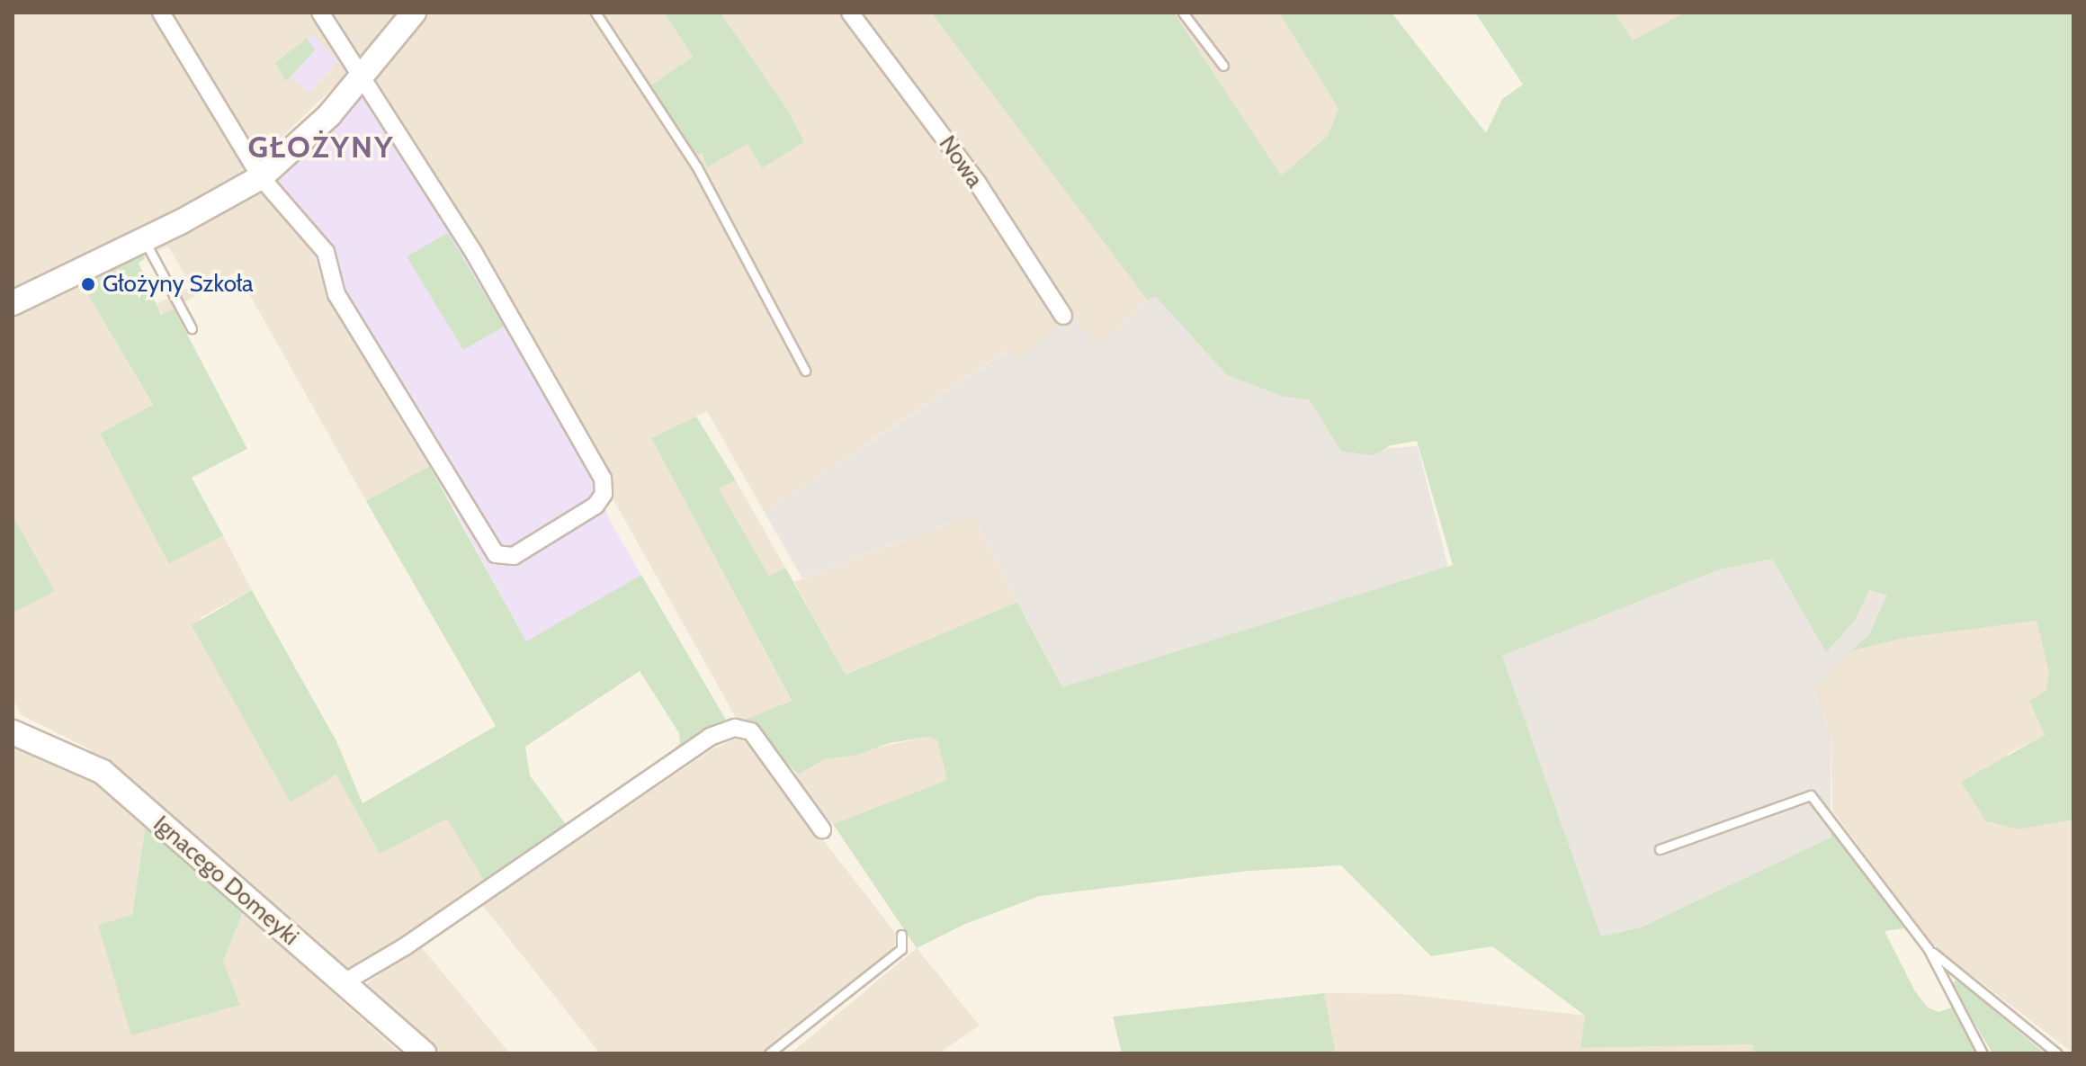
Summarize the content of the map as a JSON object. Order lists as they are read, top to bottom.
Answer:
{
  "streets": {
    "street": ["Nowa", "Ignacego Domeyki"]
  },
  "districts": ["GŁOŻYNY"],
  "places": ["Głożyny Szkoła"]
}
